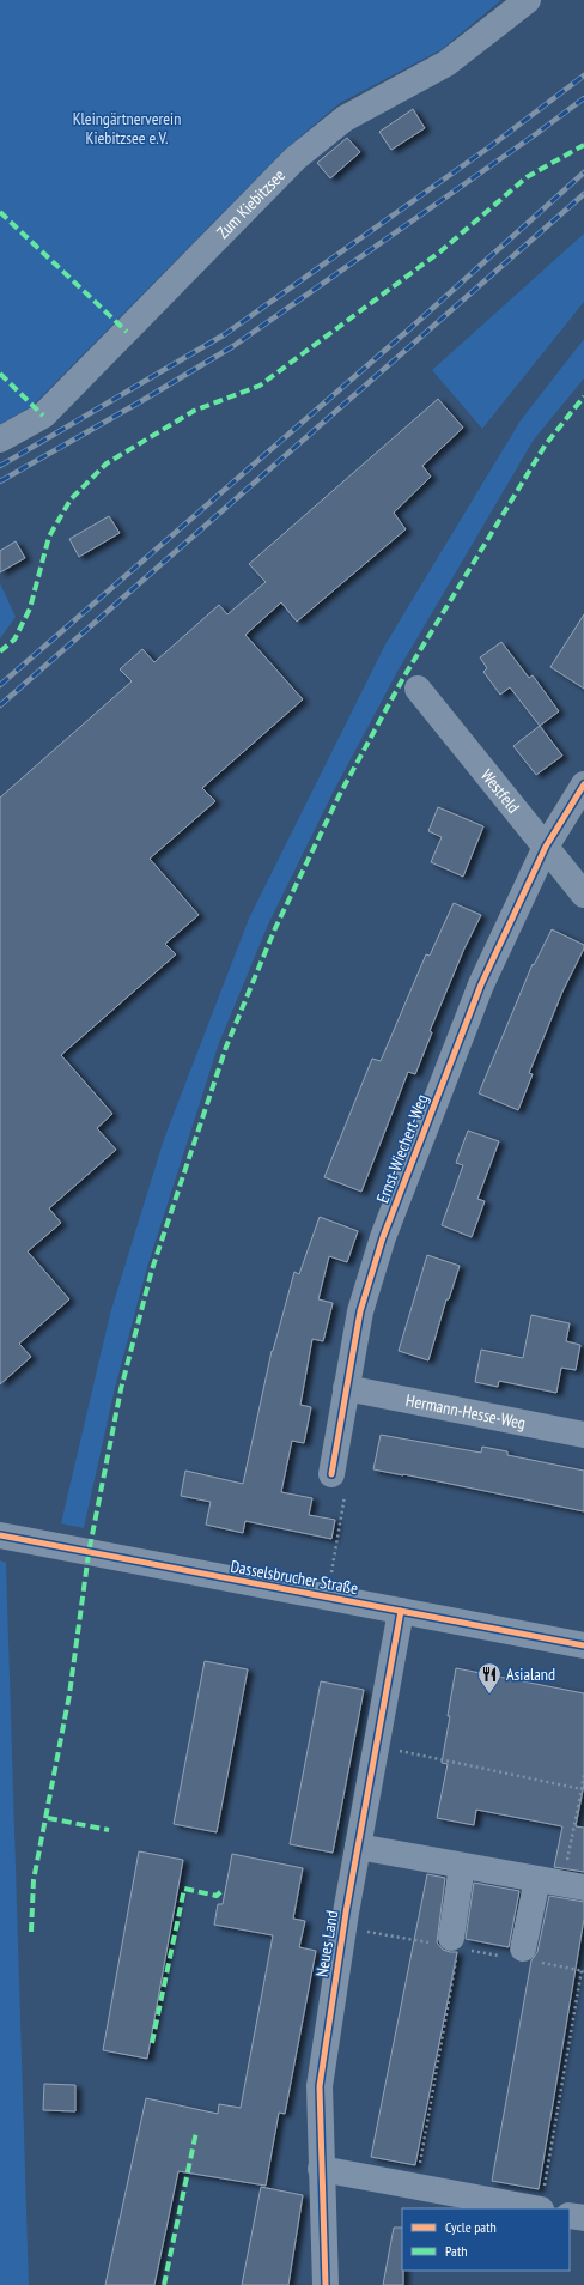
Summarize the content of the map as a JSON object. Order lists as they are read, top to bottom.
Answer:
{
  "streets": {
    "street": [
      "Zum Kiebitzsee",
      "Westfeld",
      "Ernst-Wiechert-Weg",
      "Hermann-Hesse-Weg",
      "Dasselsbrucher Straße",
      "Neues Land"
    ]
  },
  "crossings": [
    ["Westfeld", "Ernst-Wiechert-Weg"],
    ["Ernst-Wiechert-Weg", "Hermann-Hesse-Weg"],
    ["Dasselsbrucher Straße", "Neues Land"]
  ],
  "parks": ["Kleingärtnerverein Kiebitzsee e.V."],
  "places": {
    "restaurant": ["Asialand"]
  },
  "legend": ["Cycle path", "Path"]
}
